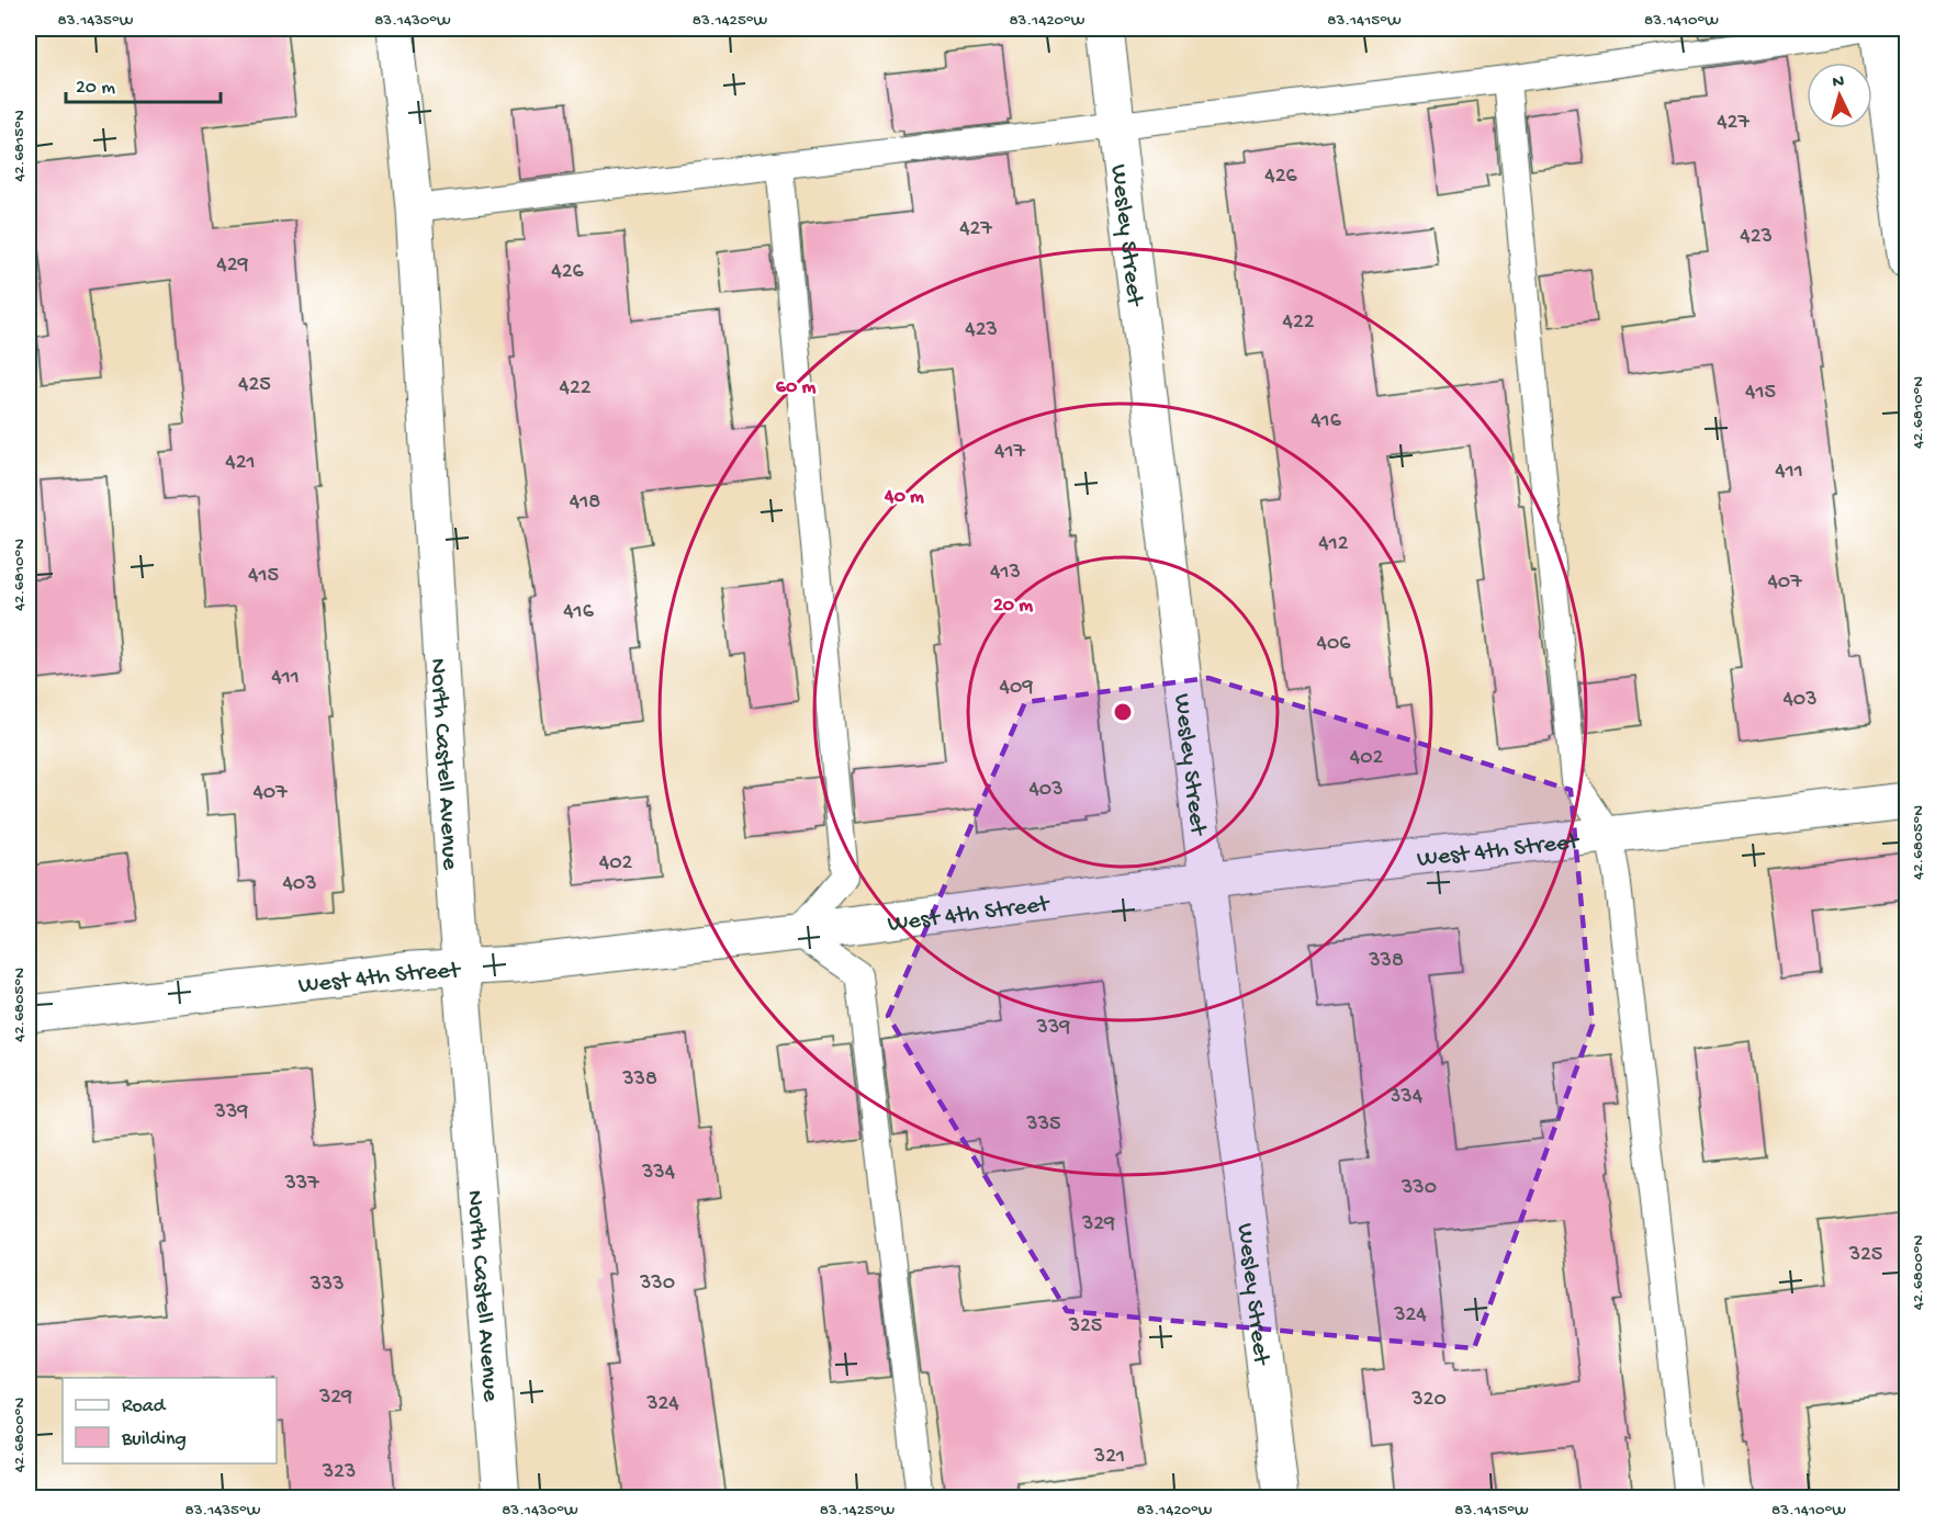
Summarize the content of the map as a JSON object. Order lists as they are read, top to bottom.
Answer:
{
  "streets": {
    "street": ["Wesley Street", "North Castell Avenue", "West 4th Street"]
  },
  "crossings": [
    ["Wesley Street", "West 4th Street"],
    ["North Castell Avenue", "West 4th Street"]
  ],
  "house_numbers": [
    "427",
    "426",
    "427",
    "423",
    "429",
    "426",
    "422",
    "423",
    "425",
    "422",
    "415",
    "416",
    "417",
    "421",
    "411",
    "418",
    "412",
    "413",
    "415",
    "407",
    "416",
    "406",
    "411",
    "409",
    "403",
    "402",
    "403",
    "407",
    "402",
    "403",
    "338",
    "339",
    "338",
    "334",
    "339",
    "335",
    "334",
    "337",
    "330",
    "329",
    "325",
    "330",
    "333",
    "324",
    "325",
    "329",
    "320",
    "324",
    "321",
    "323"
  ],
  "legend": ["Road", "Building"],
  "scale_bar": "20 m",
  "north": "top",
  "coordinates": [
    "83.1435°W",
    "83.1430°W",
    "83.1425°W",
    "83.1420°W",
    "83.1415°W",
    "83.1410°W",
    "42.6815°N",
    "42.6810°N",
    "42.6805°N",
    "42.6800°N"
  ],
  "rings": ["60 m", "40 m", "20 m"]
}
